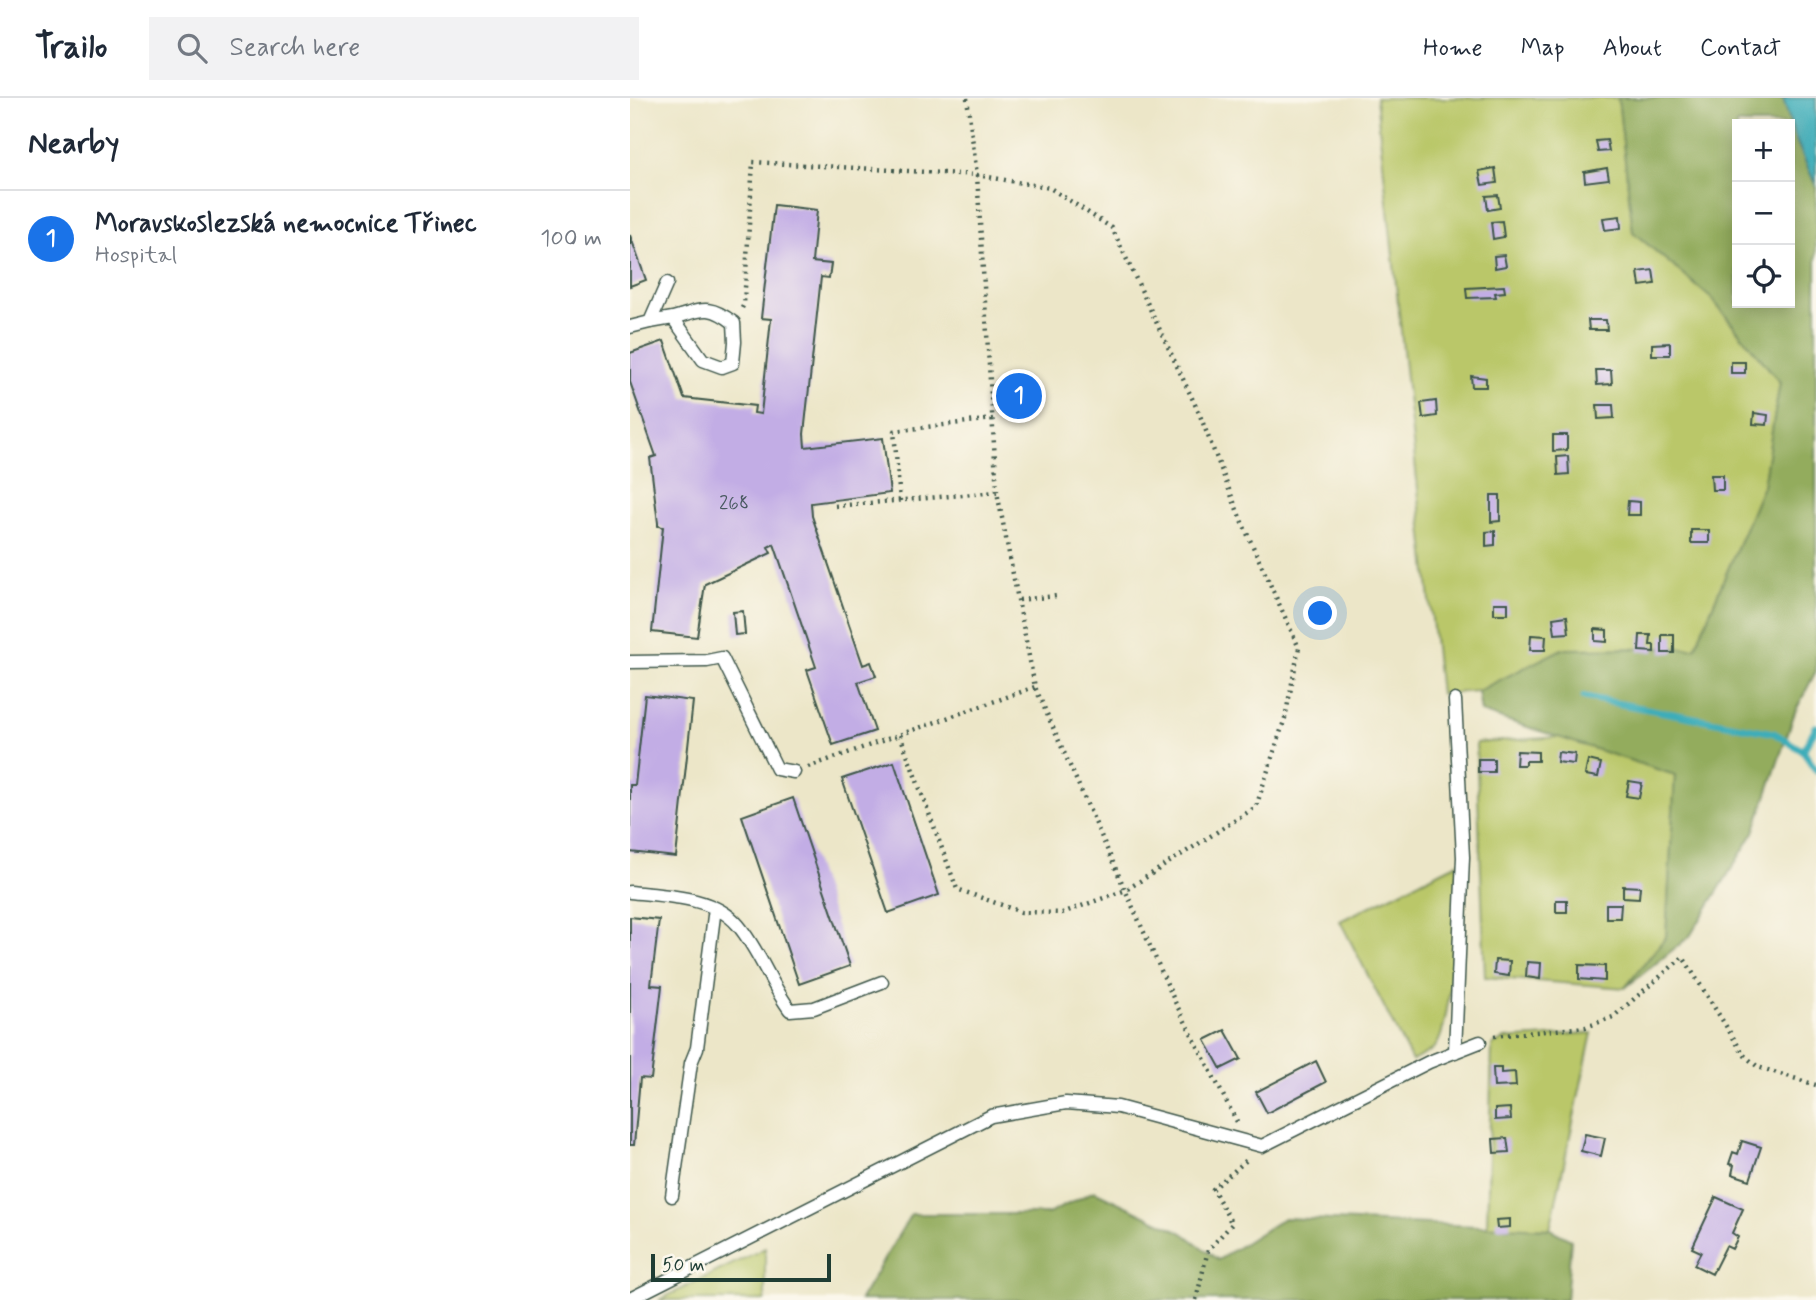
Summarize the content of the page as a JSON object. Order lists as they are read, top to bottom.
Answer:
{
  "house_numbers": ["268"],
  "scale_bar": "50 m",
  "page": {
    "header": "Trailo",
    "search": "Search here",
    "nav": [
      "Home",
      "Map",
      "About",
      "Contact"
    ],
    "heading": "Nearby",
    "map_buttons": ["+", "−"],
    "list": [
      {
        "mark": "1",
        "name": "Moravskoslezská nemocnice Třinec",
        "note": "Hospital",
        "value": "100 m"
      }
    ],
    "pins": "1",
    "scale": "50 m"
  }
}
